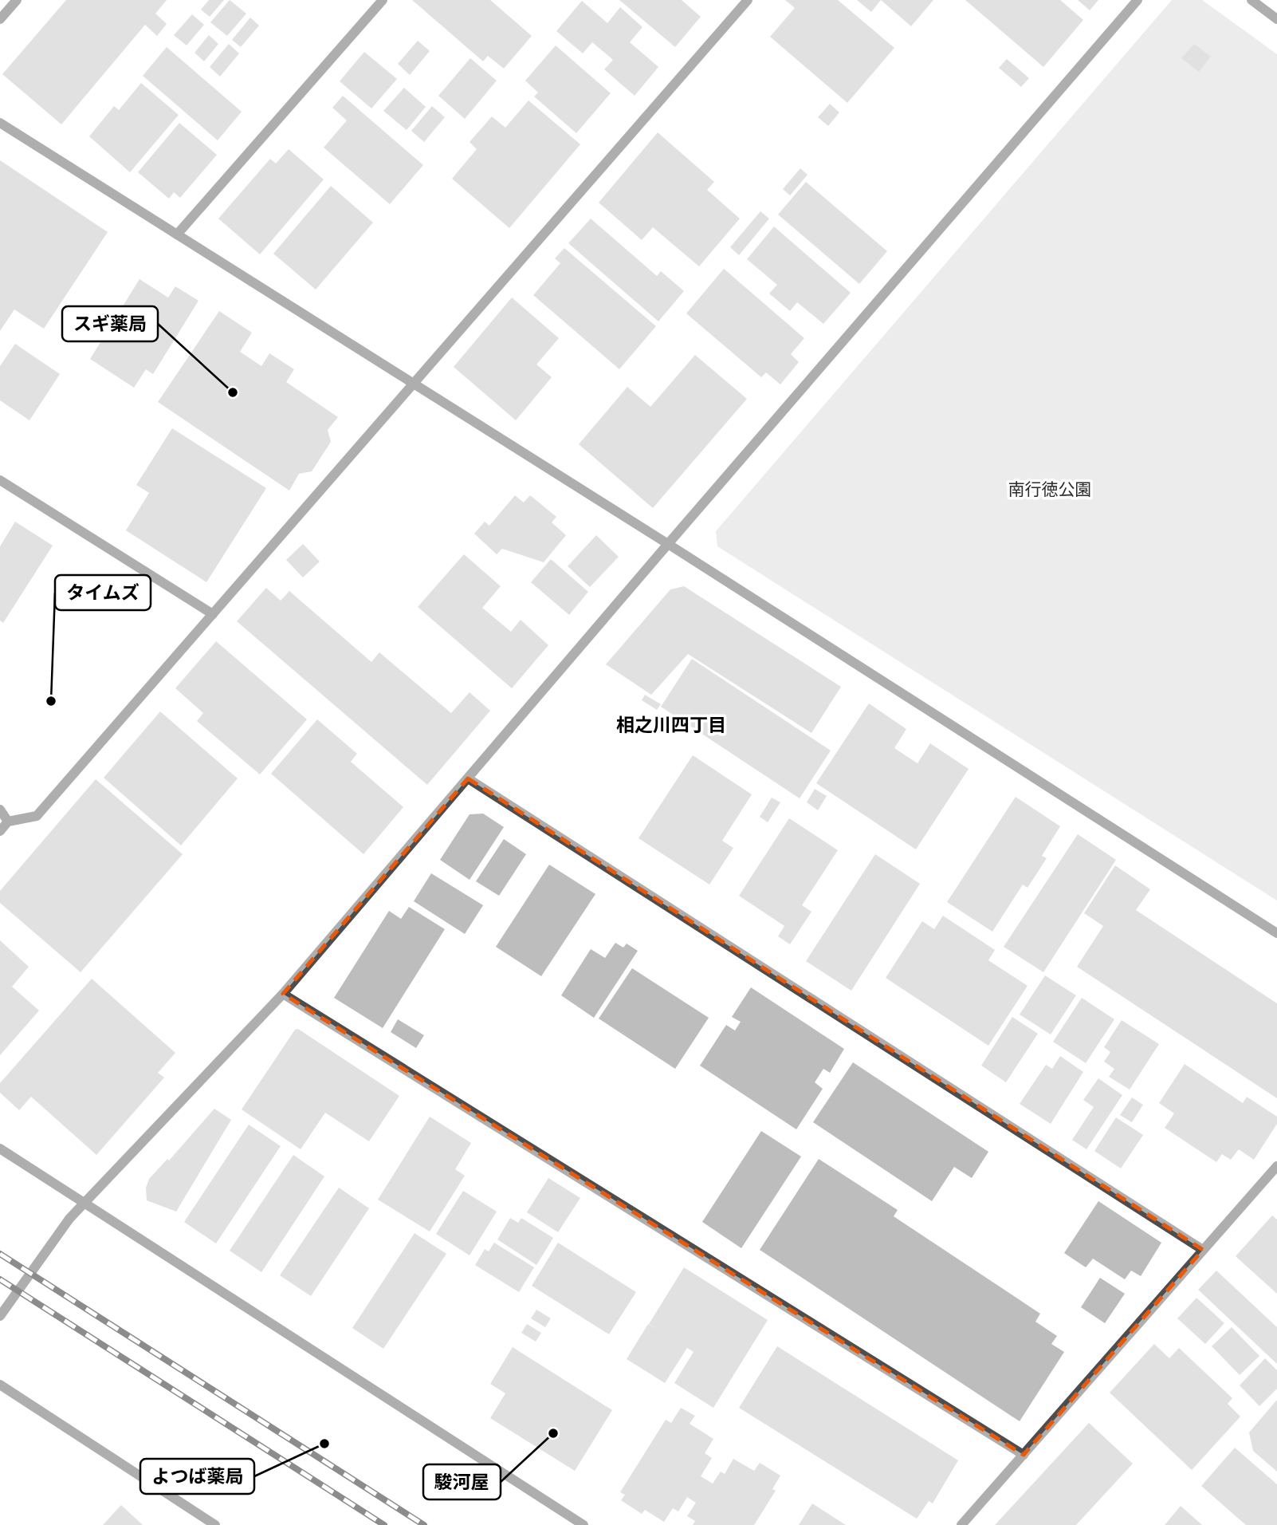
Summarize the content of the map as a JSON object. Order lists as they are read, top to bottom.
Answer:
{
  "districts": ["相之川四丁目"],
  "parks": ["南行徳公園"],
  "places": [
    "スギ薬局",
    "タイムズ",
    "駿河屋",
    "よつば薬局"
  ]
}
